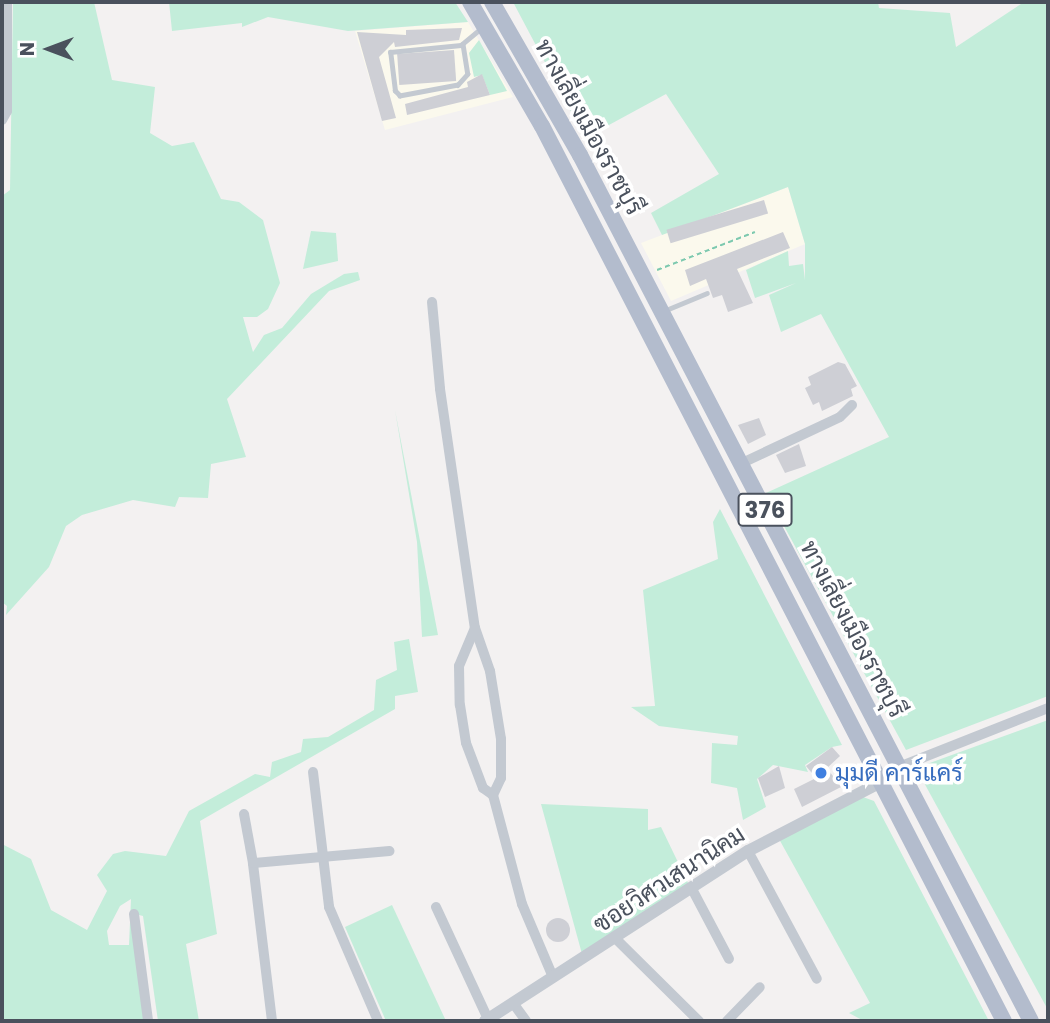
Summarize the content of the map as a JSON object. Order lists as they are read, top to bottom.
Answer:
{
  "streets": {
    "main road": ["ทางเลี่ยงเมืองราชบุรี", "376"],
    "street": ["ซอยวิศวเสนานิคม"]
  },
  "crossings": [
    ["ทางเลี่ยงเมืองราชบุรี", "ซอยวิศวเสนานิคม"]
  ],
  "places": ["มุมดี คาร์แคร์"],
  "north": "left"
}
